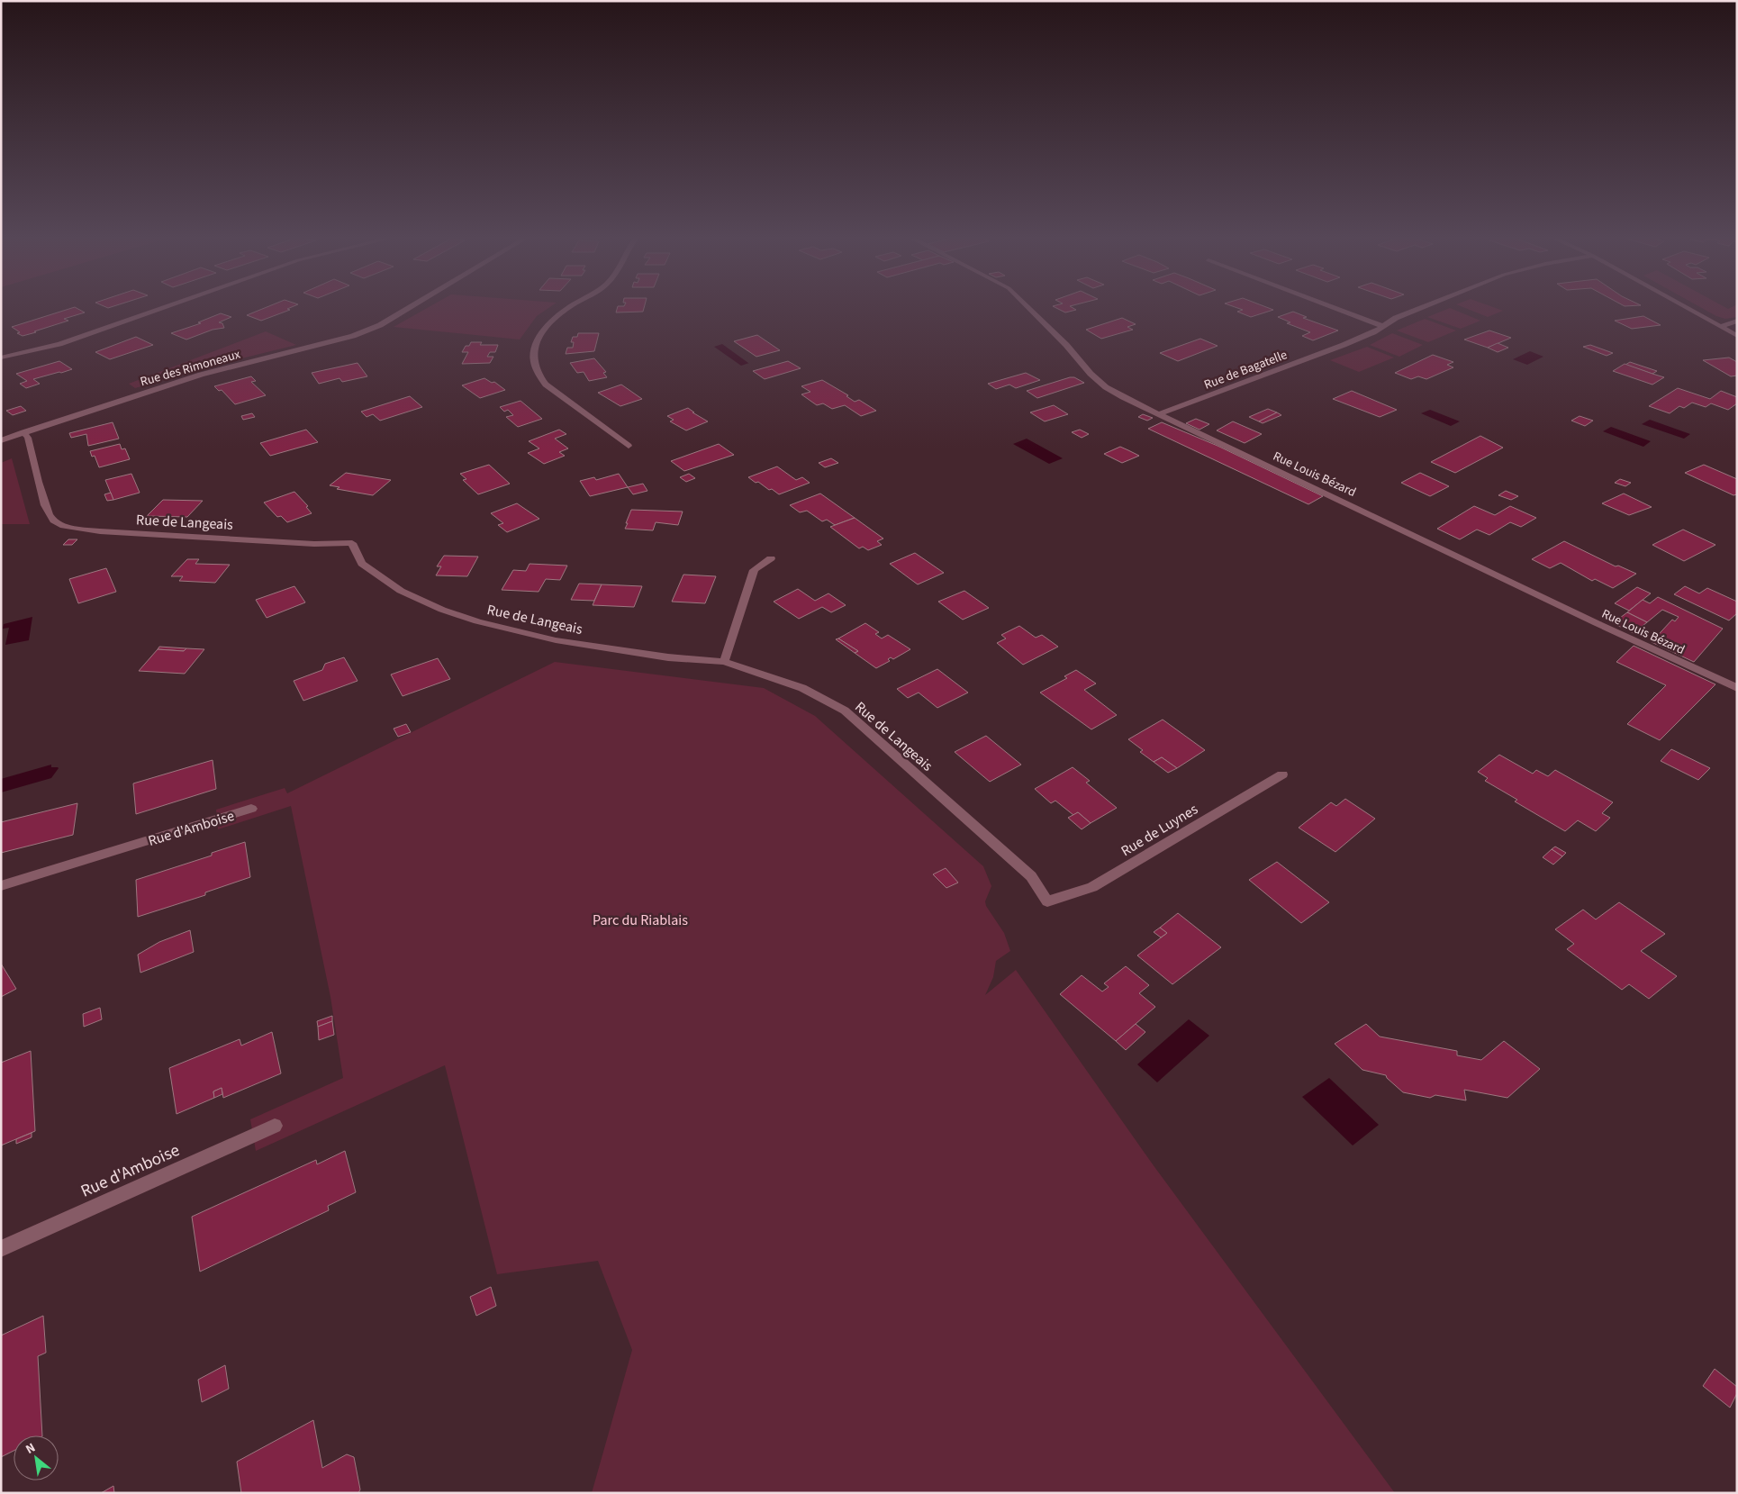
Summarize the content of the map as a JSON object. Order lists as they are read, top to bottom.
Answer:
{
  "streets": {
    "street": [
      "Rue des Rimoneaux",
      "Rue de Bagatelle",
      "Rue Louis Bézard",
      "Rue de Langeais",
      "Rue d'Amboise",
      "Rue de Luynes"
    ]
  },
  "crossings": [
    ["Rue des Rimoneaux", "Rue de Langeais"],
    ["Rue de Bagatelle", "Rue Louis Bézard"],
    ["Rue de Langeais", "Rue de Luynes"]
  ],
  "parks": ["Parc du Riablais"],
  "north": "top left"
}
